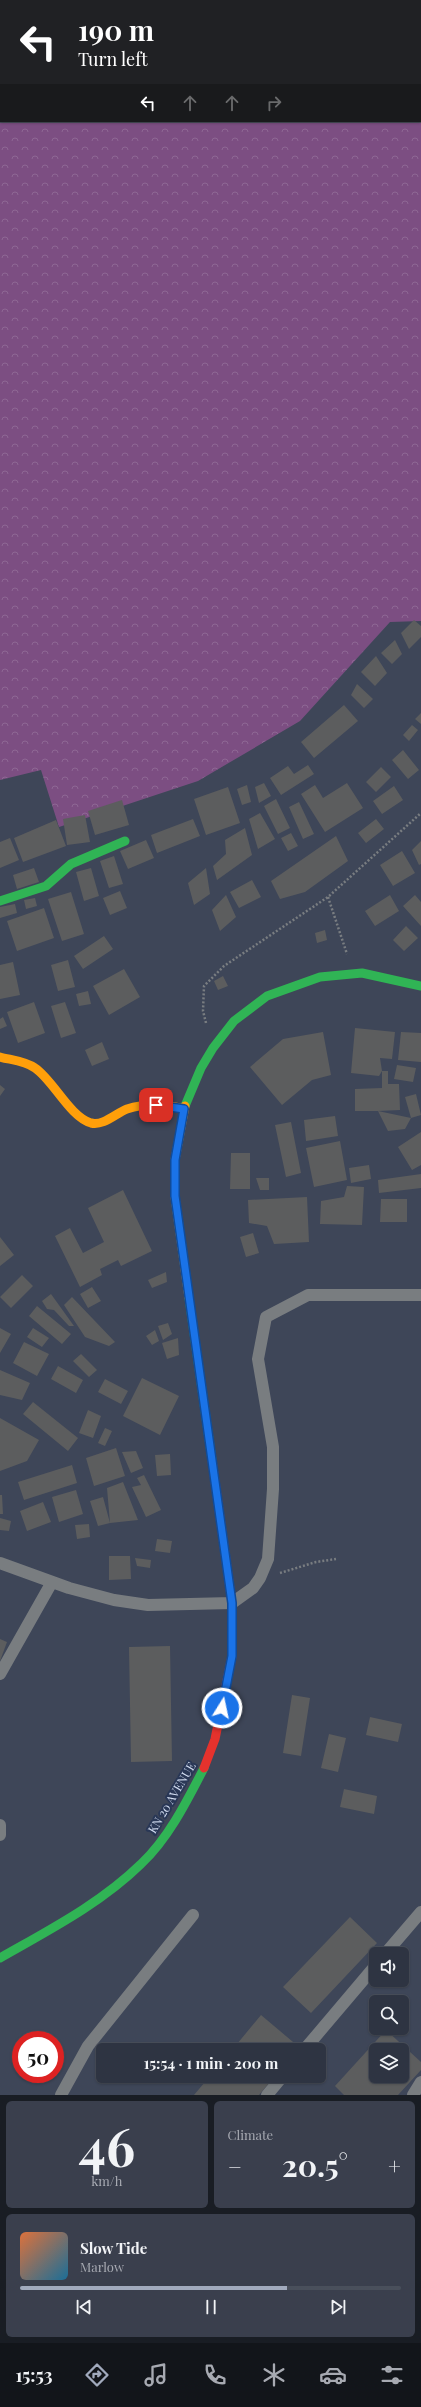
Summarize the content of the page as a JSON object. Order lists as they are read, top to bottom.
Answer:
{
  "streets": {
    "main road": ["KN 20 AVENUE"]
  },
  "page": {
    "turn": ["190 m", "Turn left"],
    "limit": "50",
    "trip": "15:54 · 1 min · 200 m",
    "tile": [
      ["46", "km/h"],
      "Climate"
    ],
    "heat": ["−", "20.5°", "+"],
    "song": ["Slow Tide", "Marlow"],
    "tabs": "15:53"
  }
}
